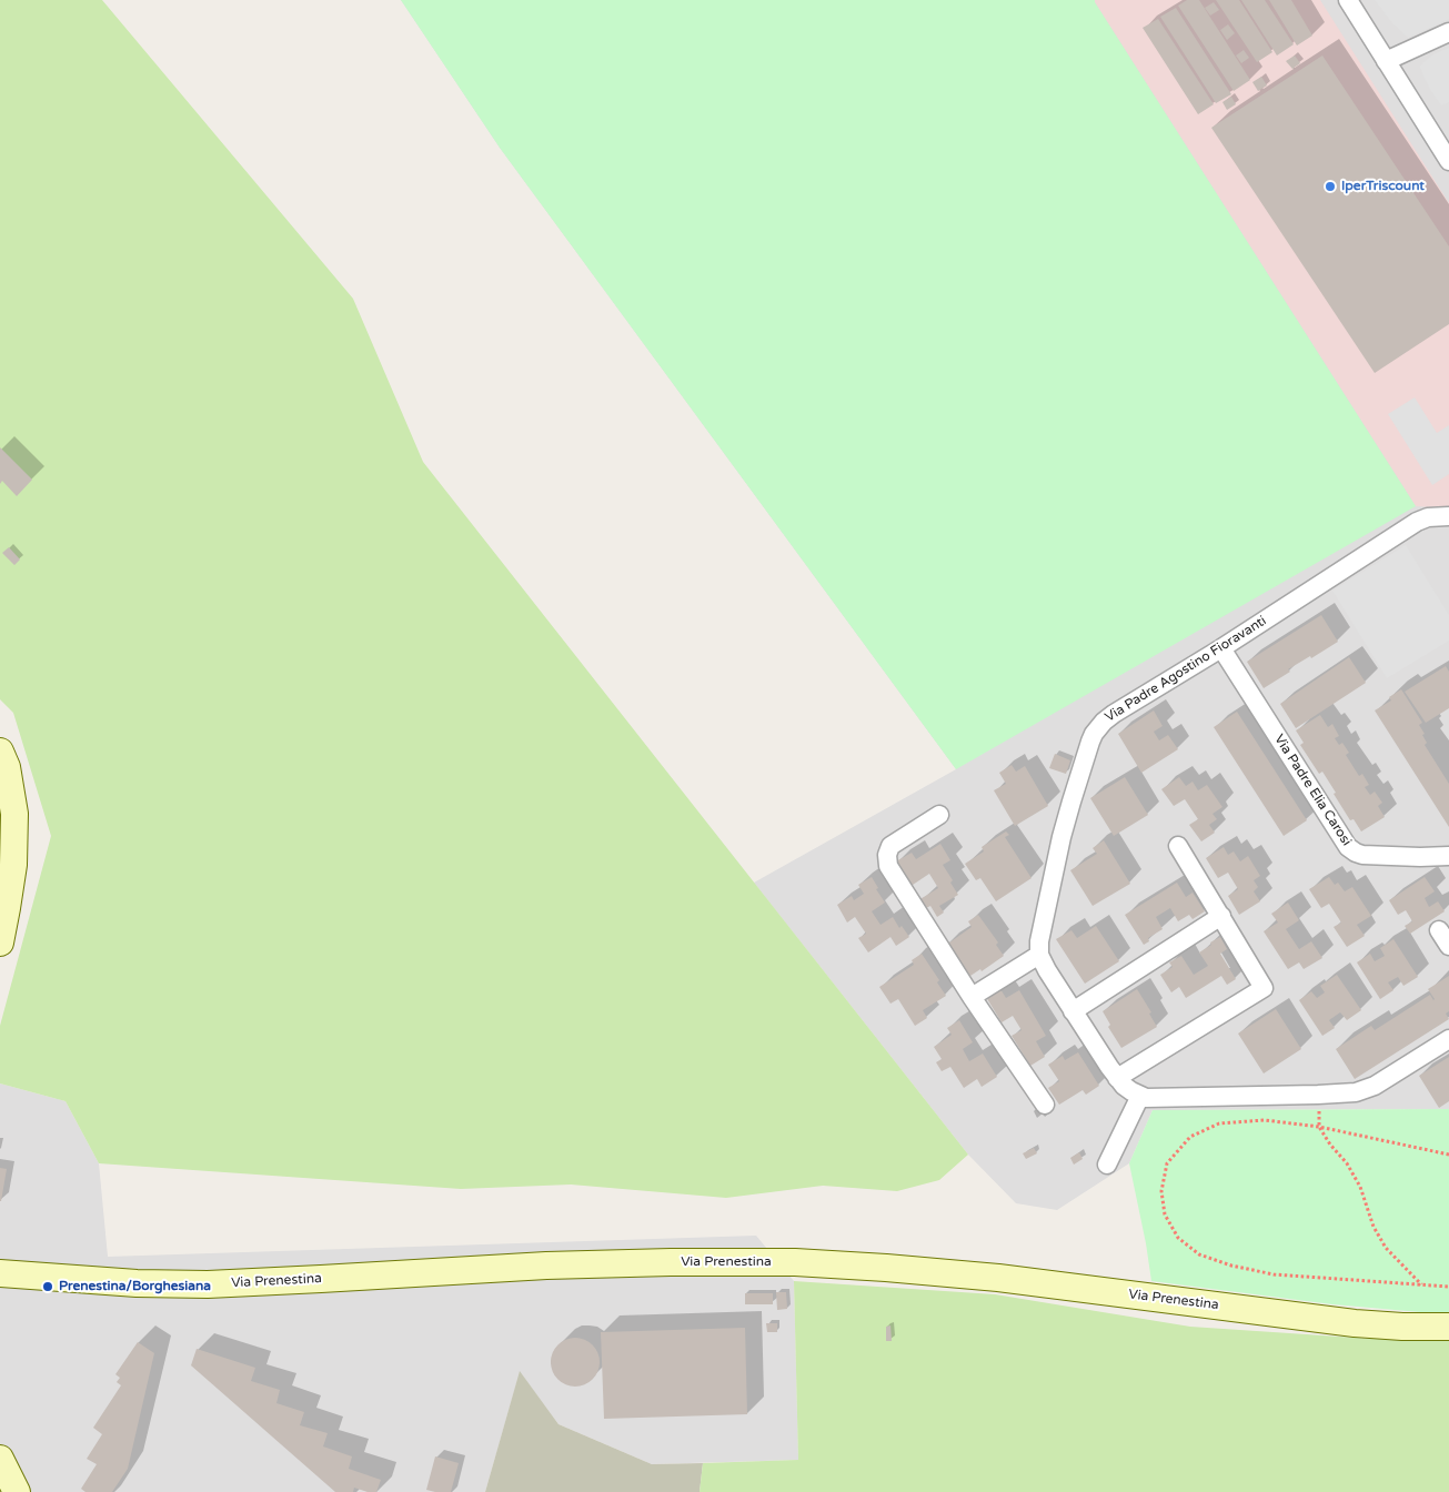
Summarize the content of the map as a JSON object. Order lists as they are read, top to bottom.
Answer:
{
  "streets": {
    "main road": ["Via Prenestina"],
    "street": ["Via Padre Agostino Fioravanti", "Via Padre Elia Carosi"]
  },
  "crossings": [
    ["Via Padre Agostino Fioravanti", "Via Padre Elia Carosi"]
  ],
  "places": ["IperTriscount", "Prenestina/Borghesiana"]
}
